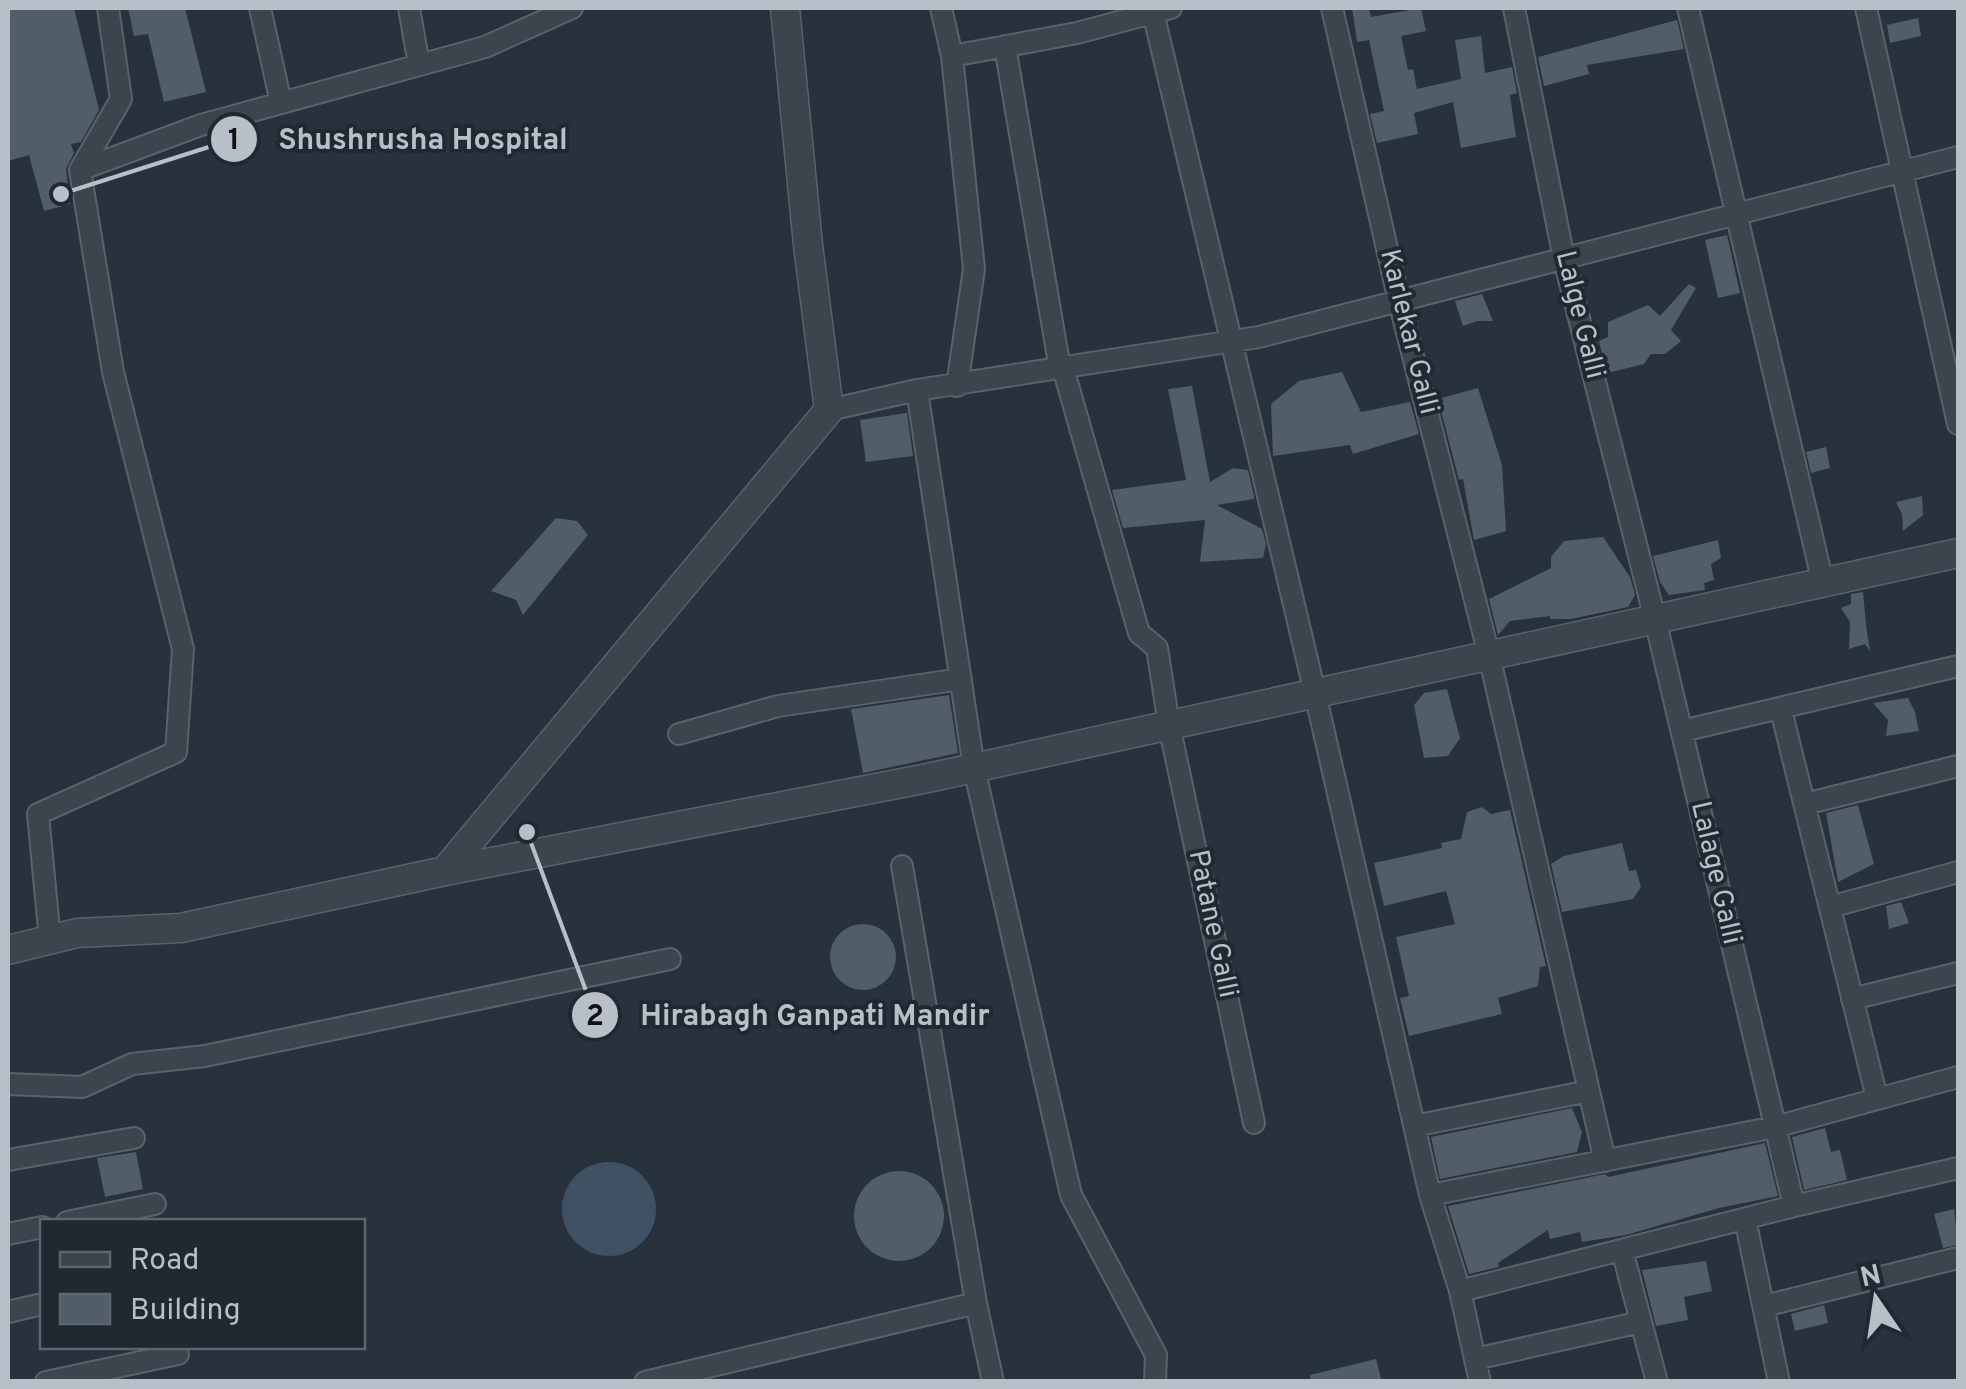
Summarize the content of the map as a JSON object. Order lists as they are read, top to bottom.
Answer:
{
  "streets": {
    "street": [
      "Lalge Galli",
      "Karlekar Galli",
      "Lalage Galli",
      "Patane Galli"
    ]
  },
  "crossings": [
    ["Lalge Galli", "Lalage Galli"]
  ],
  "places": ["Shushrusha Hospital", "Hirabagh Ganpati Mandir"],
  "legend": ["Road", "Building"],
  "north": "top"
}
